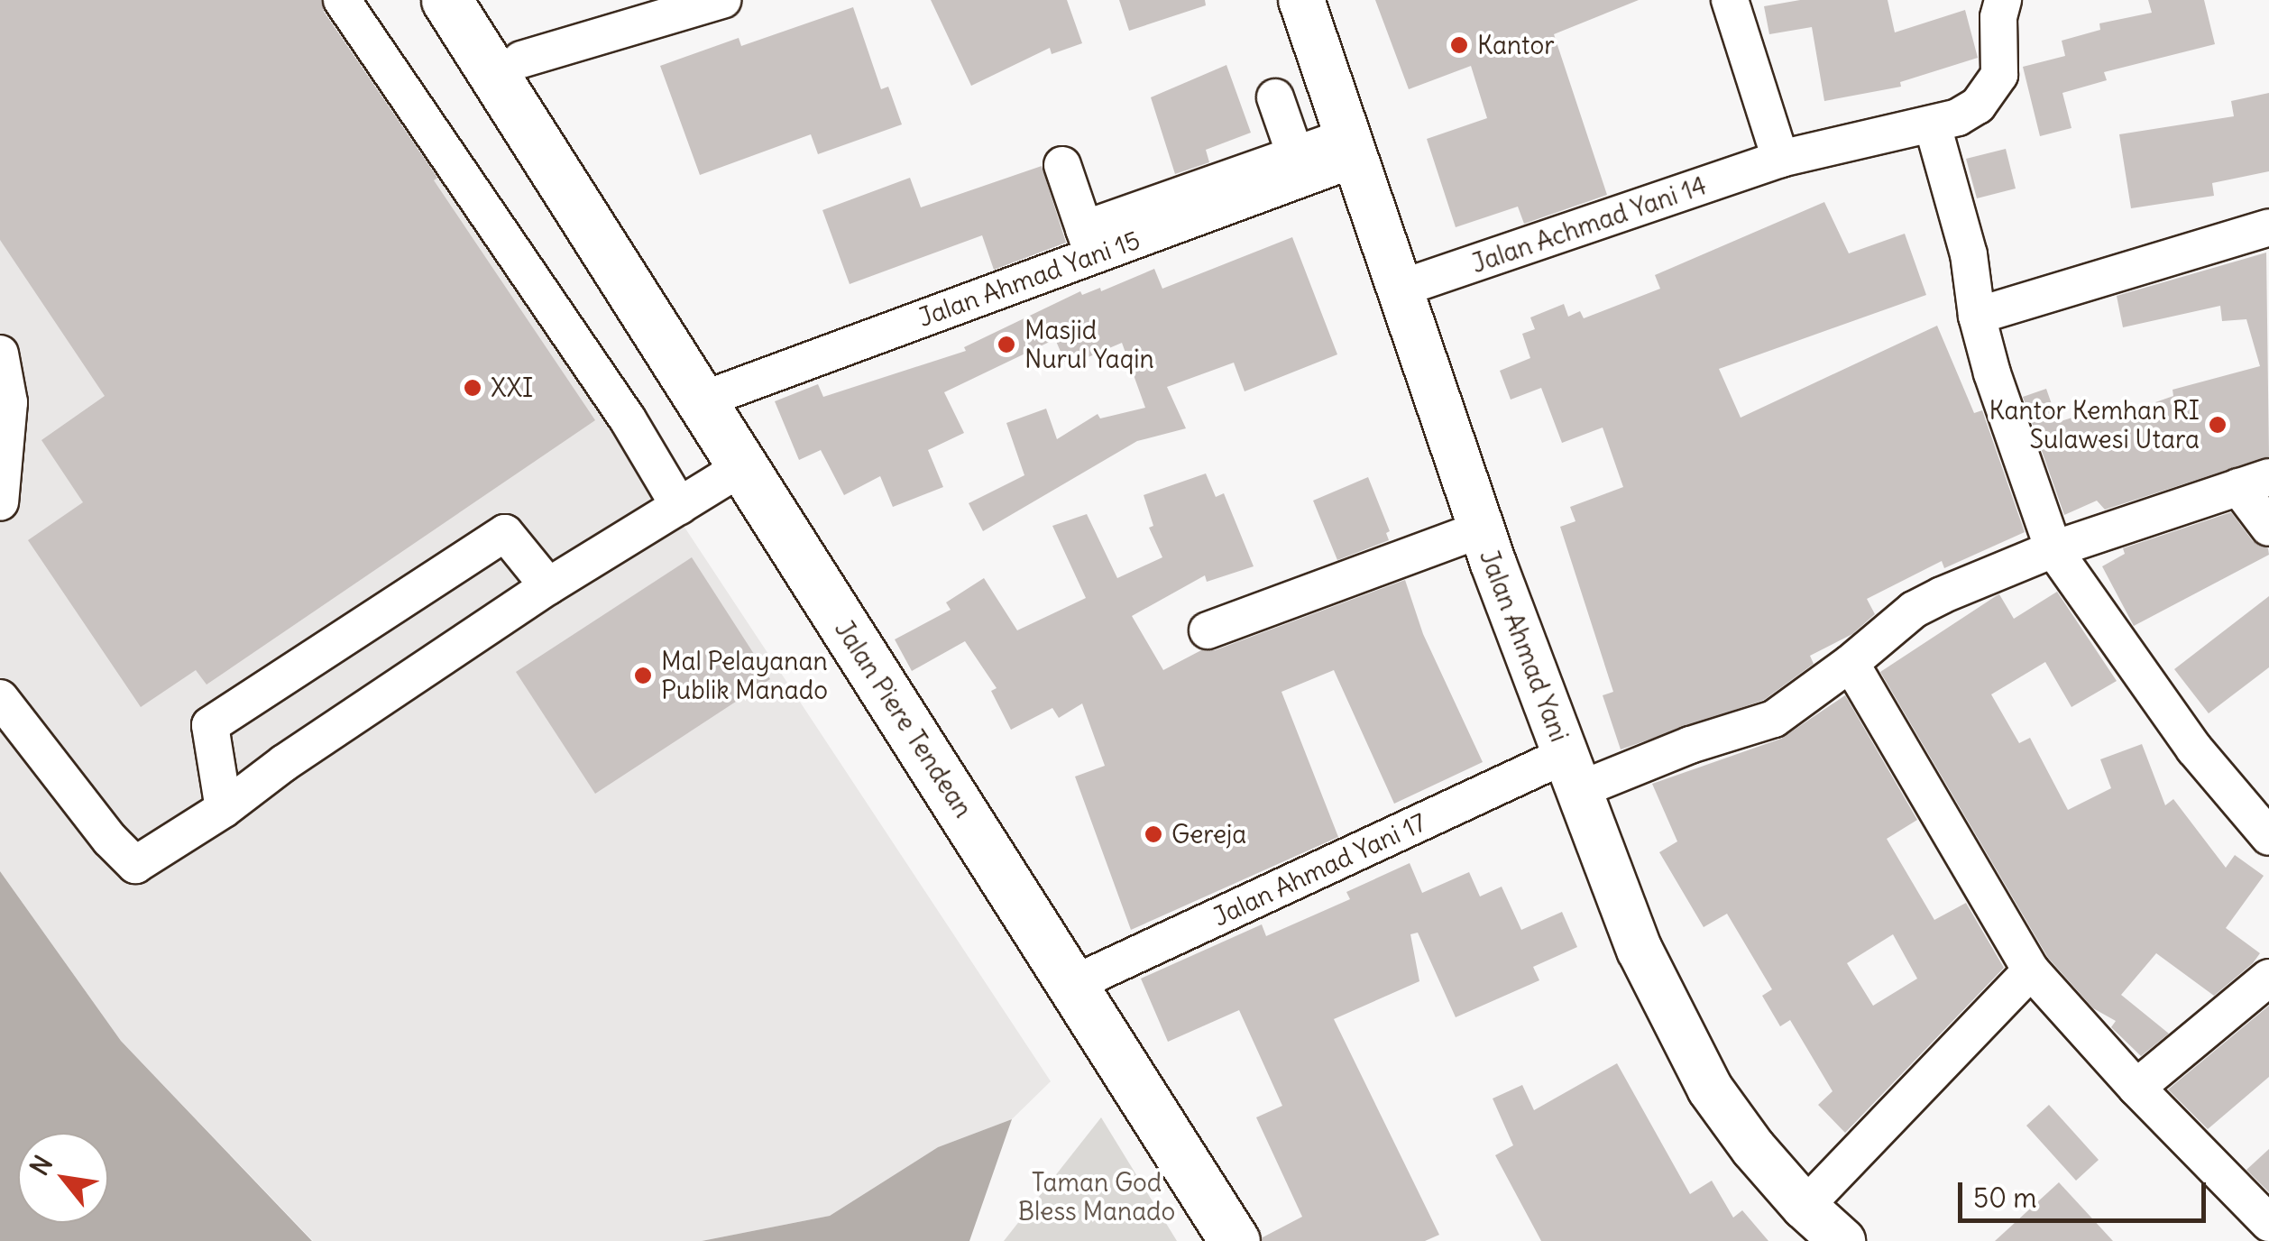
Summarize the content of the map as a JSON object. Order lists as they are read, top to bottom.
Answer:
{
  "streets": {
    "highway": ["Jalan Piere Tendean"],
    "main road": ["Jalan Ahmad Yani"],
    "street": ["Jalan Achmad Yani 14", "Jalan Ahmad Yani 15", "Jalan Ahmad Yani 17"]
  },
  "crossings": [
    ["Jalan Achmad Yani 14", "Jalan Ahmad Yani"],
    ["Jalan Ahmad Yani 15", "Jalan Ahmad Yani"],
    ["Jalan Ahmad Yani 15", "Jalan Piere Tendean"],
    ["Jalan Ahmad Yani", "Jalan Ahmad Yani 17"],
    ["Jalan Piere Tendean", "Jalan Ahmad Yani 17"]
  ],
  "parks": ["Taman God Bless Manado"],
  "places": [
    "Kantor",
    "Masjid Nurul Yaqin",
    "XXI",
    "Kantor Kemhan RI Sulawesi Utara",
    "Mal Pelayanan Publik Manado",
    "Gereja"
  ],
  "scale_bar": "50 m",
  "north": "top left"
}
